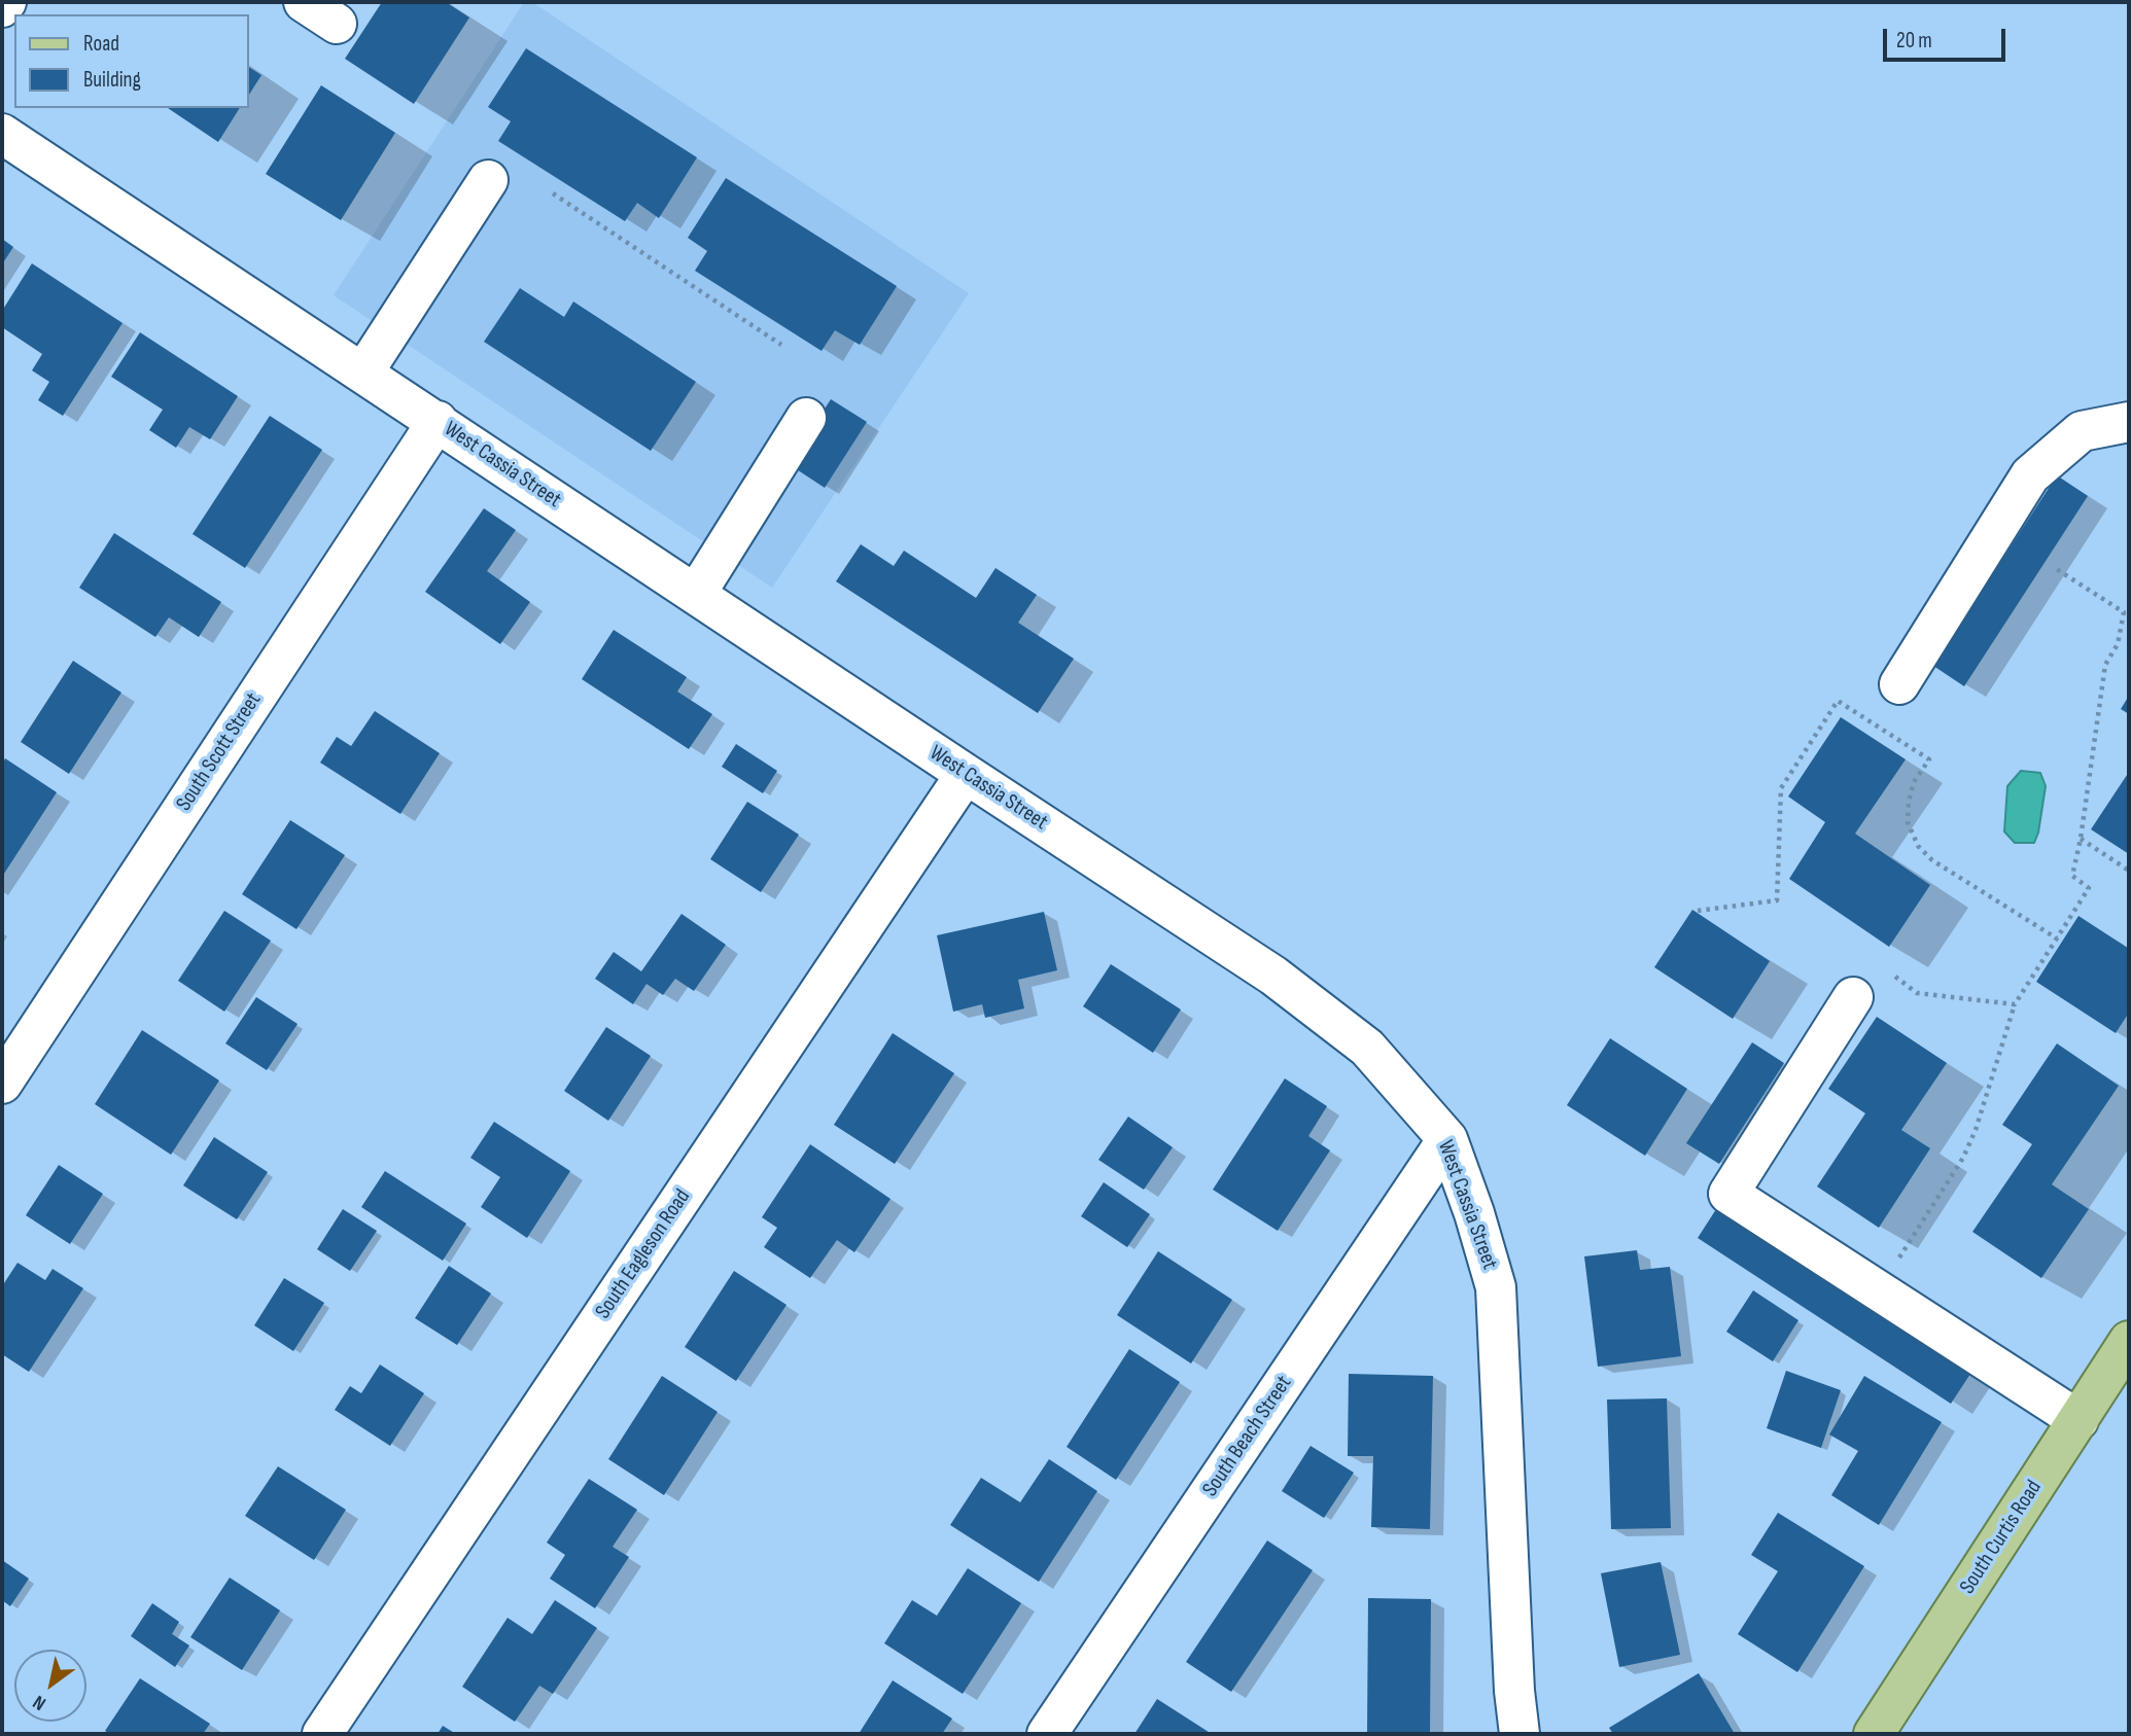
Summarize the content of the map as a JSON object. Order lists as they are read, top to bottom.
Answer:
{
  "streets": {
    "main road": ["South Curtis Road"],
    "street": [
      "West Cassia Street",
      "South Scott Street",
      "South Eagleson Road",
      "South Beach Street"
    ]
  },
  "crossings": [
    ["West Cassia Street", "South Scott Street"],
    ["West Cassia Street", "South Eagleson Road"],
    ["West Cassia Street", "South Beach Street"]
  ],
  "legend": ["Road", "Building"],
  "scale_bar": "20 m",
  "north": "bottom left"
}
